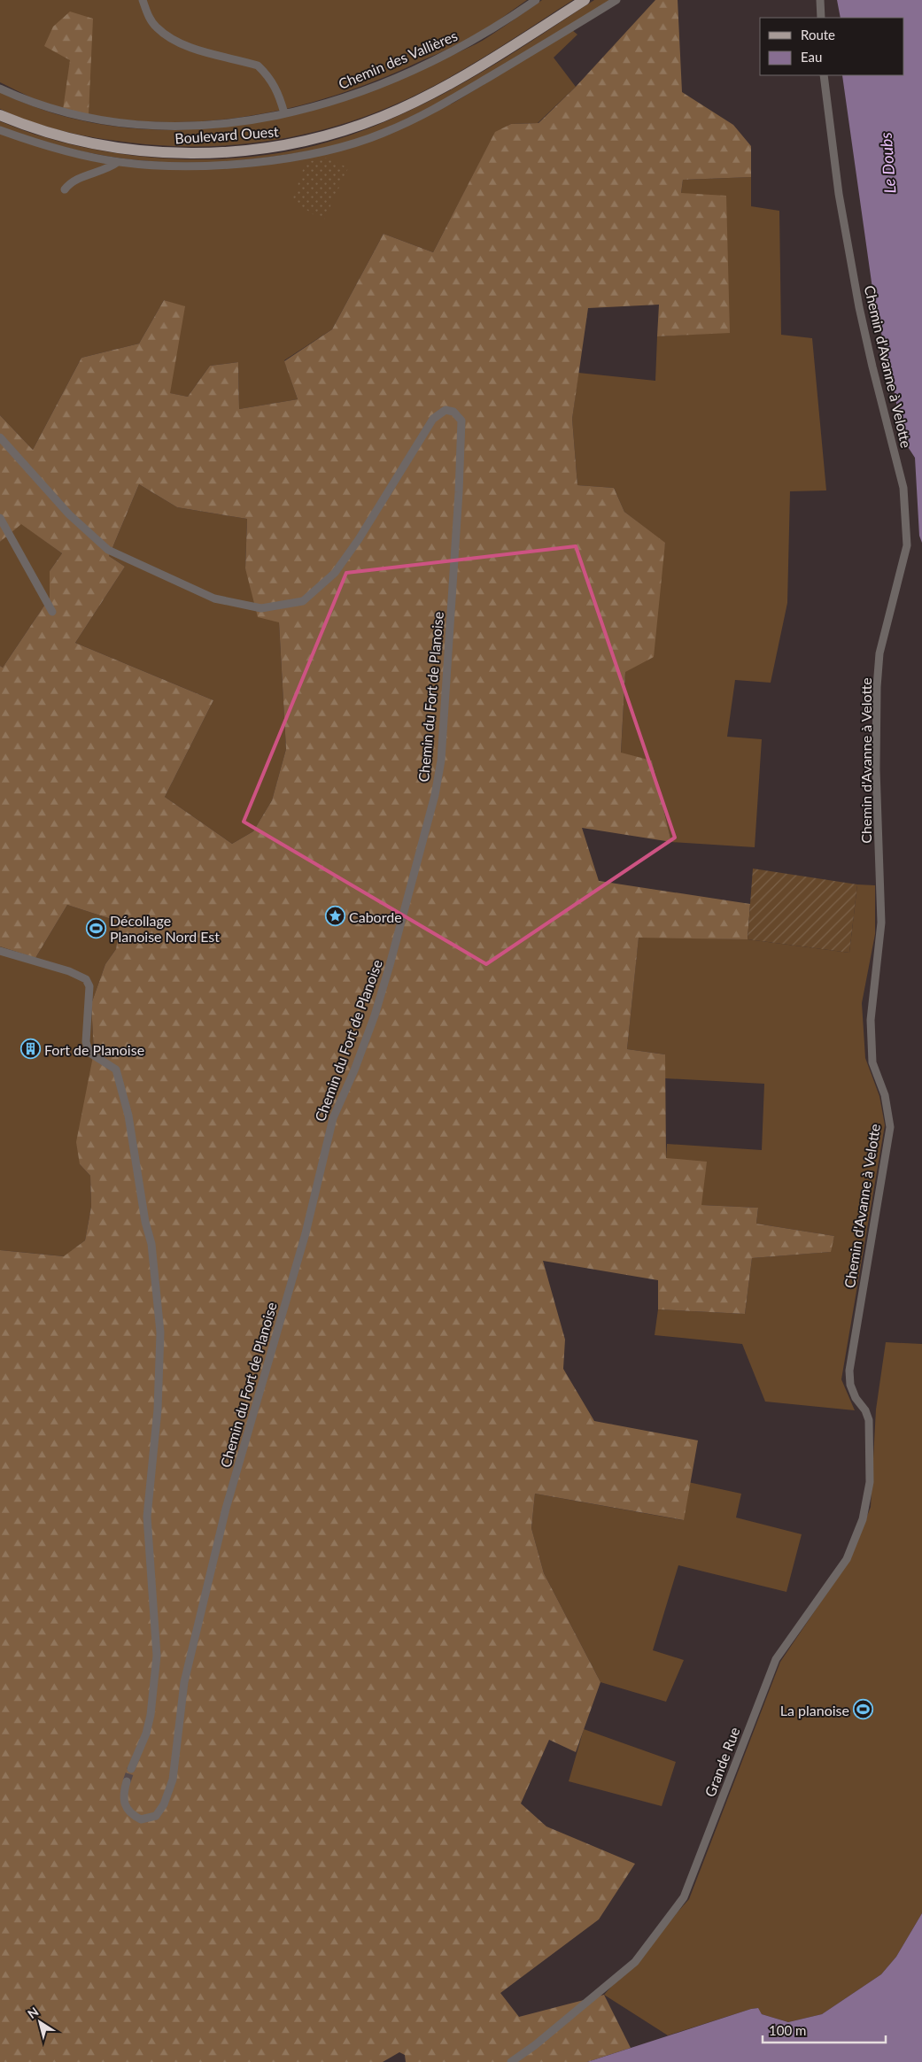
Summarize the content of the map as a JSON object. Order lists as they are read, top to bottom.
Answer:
{
  "streets": {
    "main road": ["Boulevard Ouest"],
    "street": [
      "Chemin des Vallières",
      "Chemin d'Avanne à Velotte",
      "Chemin du Fort de Planoise",
      "Grande Rue"
    ]
  },
  "crossings": [
    ["Chemin d'Avanne à Velotte", "Grande Rue"]
  ],
  "water": ["Le Doubs"],
  "places": {
    "place": ["Caborde"],
    "sports": ["Décollage Planoise Nord Est", "La planoise"],
    "building": ["Fort de Planoise"]
  },
  "legend": ["Route", "Eau"],
  "scale_bar": "100 m",
  "north": "top left"
}
